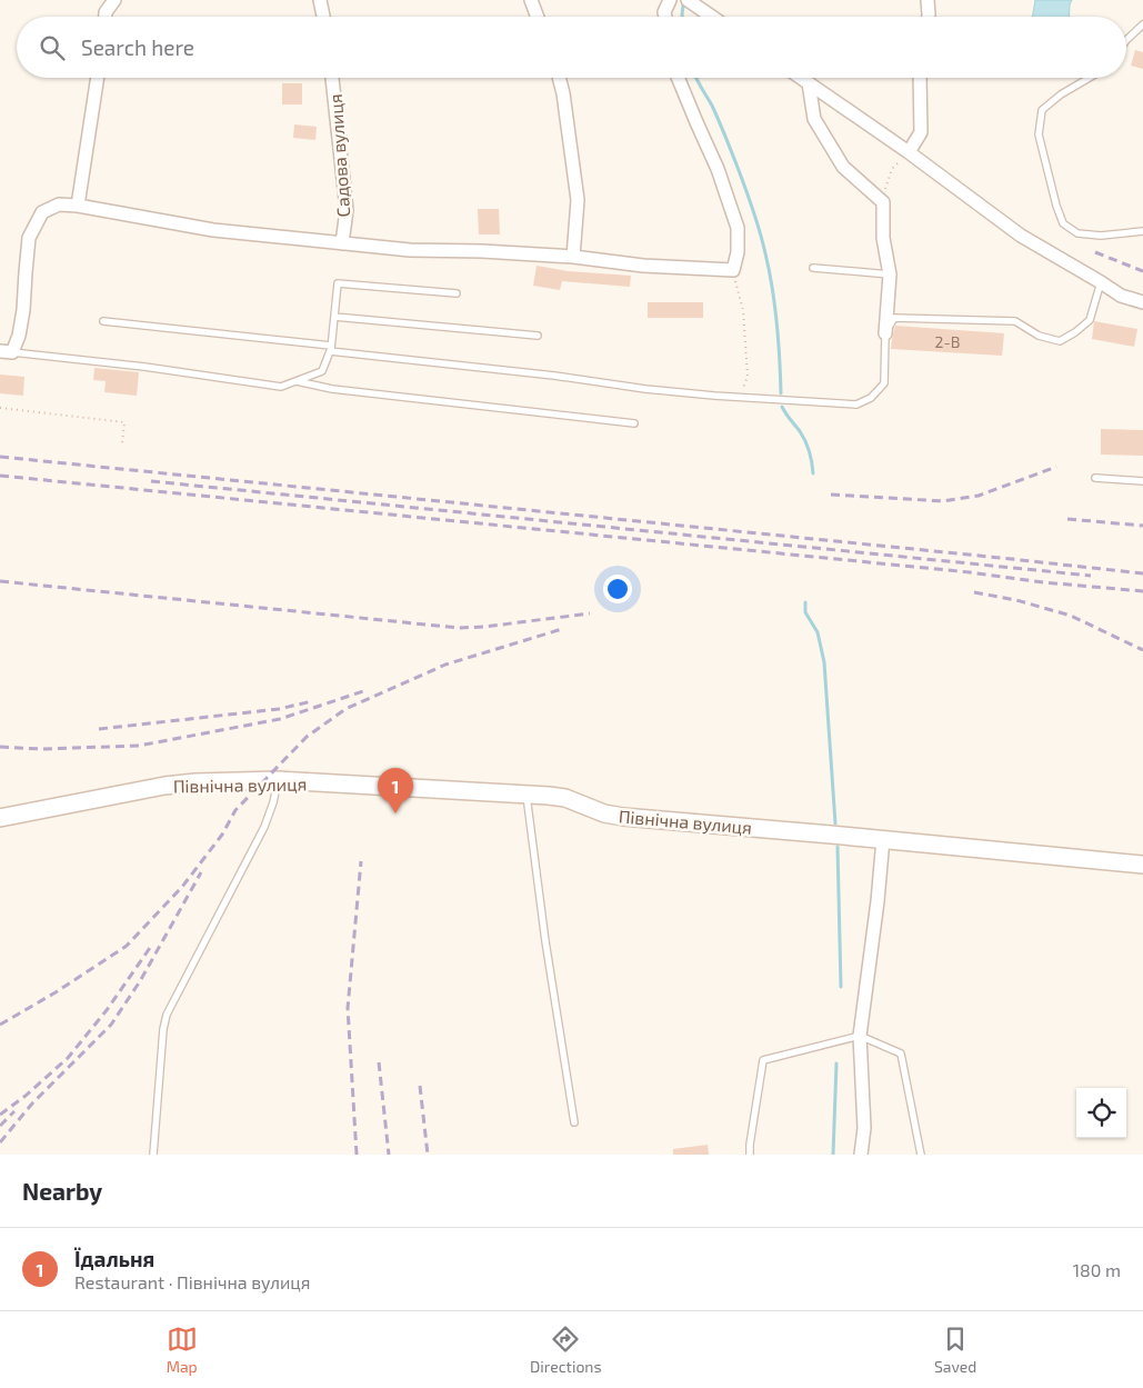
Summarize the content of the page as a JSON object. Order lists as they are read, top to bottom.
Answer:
{
  "streets": {
    "street": ["Садова вулиця", "Північна вулиця"]
  },
  "house_numbers": ["2-В"],
  "page": {
    "search": "Search here",
    "pins": "1",
    "heading": "Nearby",
    "list": [
      {
        "mark": "1",
        "name": "Їдальня",
        "note": "Restaurant · Північна вулиця",
        "value": "180 m"
      }
    ],
    "nav": ["Map", "Directions", "Saved"]
  }
}
